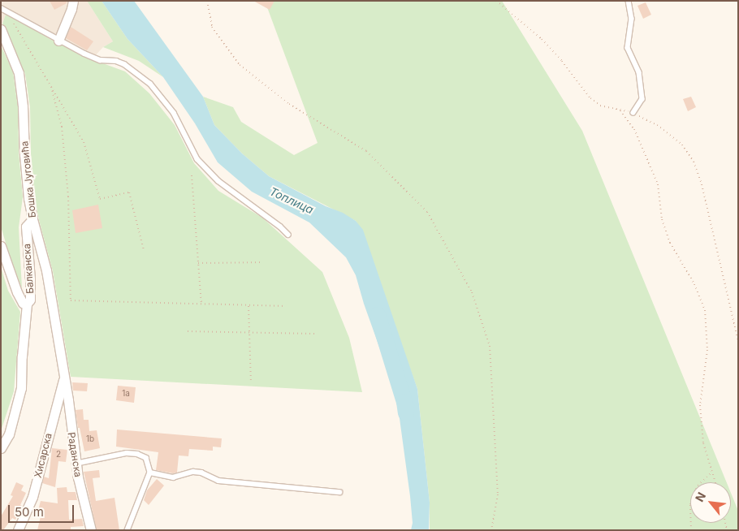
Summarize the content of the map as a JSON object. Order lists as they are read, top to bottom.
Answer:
{
  "streets": {
    "street": [
      "Бошка Југовића",
      "Балканска",
      "Раданска",
      "Хисарска"
    ]
  },
  "crossings": [
    ["Бошка Југовића", "Балканска"],
    ["Бошка Југовића", "Раданска"],
    ["Бошка Југовића", "Хисарска"],
    ["Раданска", "Хисарска"]
  ],
  "water": ["Топлица"],
  "house_numbers": ["1a", "1b", "2"],
  "scale_bar": "50 m",
  "north": "top left"
}
